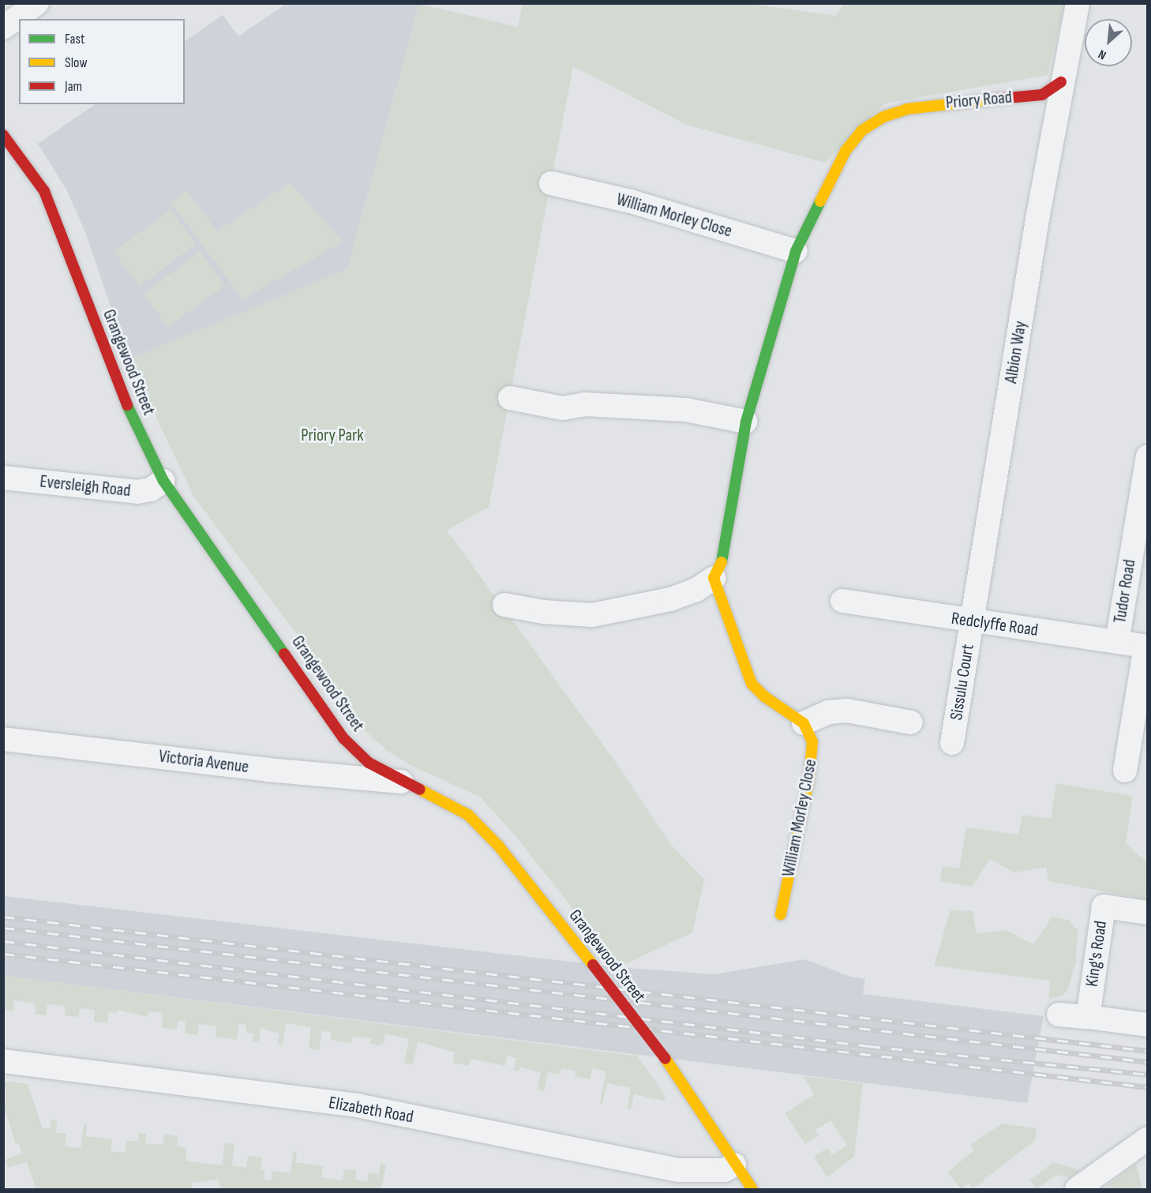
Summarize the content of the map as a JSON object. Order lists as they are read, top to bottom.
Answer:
{
  "streets": {
    "street": [
      "Priory Road",
      "William Morley Close",
      "Albion Way",
      "Grangewood Street",
      "Eversleigh Road",
      "Tudor Road",
      "Redclyffe Road",
      "Sissulu Court",
      "Victoria Avenue",
      "King's Road",
      "Elizabeth Road"
    ]
  },
  "crossings": [
    ["Priory Road", "William Morley Close"],
    ["Priory Road", "Albion Way"],
    ["Albion Way", "Redclyffe Road"],
    ["Albion Way", "Sissulu Court"],
    ["Grangewood Street", "Eversleigh Road"],
    ["Grangewood Street", "Victoria Avenue"],
    ["Grangewood Street", "Elizabeth Road"],
    ["Tudor Road", "Redclyffe Road"],
    ["Redclyffe Road", "Sissulu Court"]
  ],
  "parks": ["Priory Park"],
  "legend": ["Fast", "Slow", "Jam"],
  "north": "bottom left"
}
